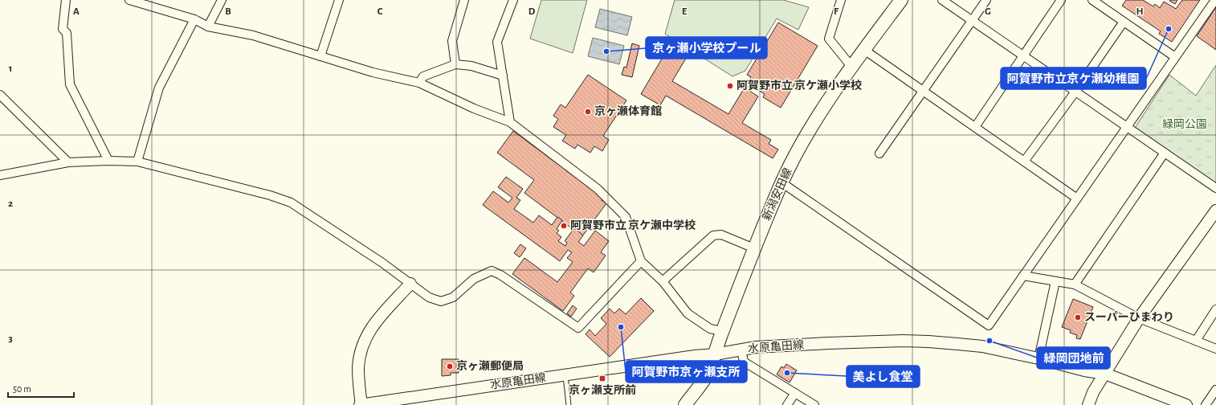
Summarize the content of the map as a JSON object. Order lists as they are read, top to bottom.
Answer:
{
  "streets": {
    "main road": ["新潟安田線", "水原亀田線"]
  },
  "crossings": [
    ["新潟安田線", "水原亀田線"]
  ],
  "parks": ["緑岡公園"],
  "places": {
    "other": [
      "阿賀野市立京ケ瀬幼稚園",
      "京ヶ瀬小学校プール",
      "阿賀野市立 京ケ瀬小学校",
      "京ヶ瀬体育館",
      "阿賀野市立 京ケ瀬中学校",
      "スーパーひまわり",
      "阿賀野市京ヶ瀬支所",
      "緑岡団地前",
      "京ヶ瀬郵便局",
      "美よし食堂"
    ],
    "transit": ["京ヶ瀬支所前"]
  },
  "scale_bar": "50 m",
  "grid": {
    "columns": [
      "A",
      "B",
      "C",
      "D",
      "E",
      "F",
      "G",
      "H"
    ],
    "rows": ["1", "2", "3"]
  }
}
